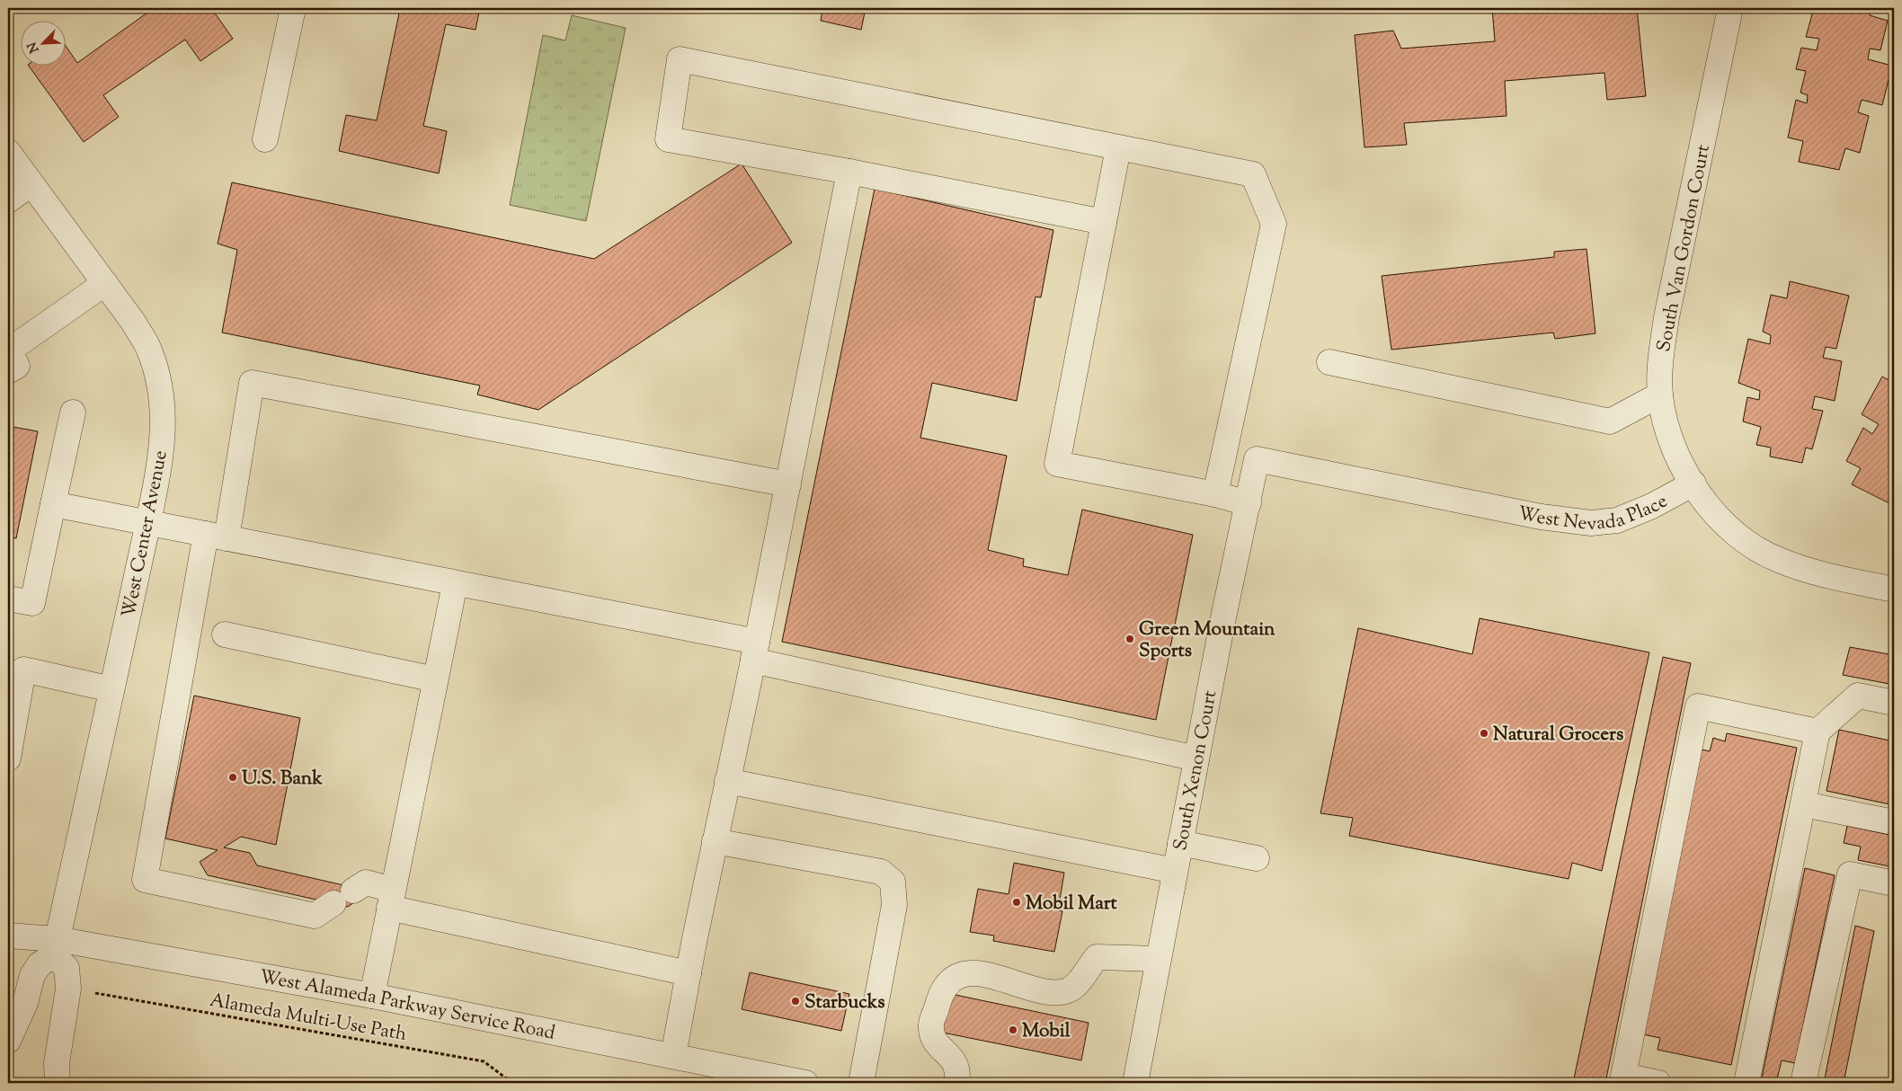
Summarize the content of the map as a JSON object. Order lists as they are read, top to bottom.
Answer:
{
  "streets": {
    "street": [
      "South Van Gordon Court",
      "West Nevada Place",
      "West Center Avenue",
      "South Xenon Court",
      "West Alameda Parkway Service Road"
    ],
    "path": ["Alameda Multi-Use Path"]
  },
  "crossings": [
    ["South Van Gordon Court", "West Nevada Place"],
    ["West Nevada Place", "South Xenon Court"],
    ["West Center Avenue", "West Alameda Parkway Service Road"]
  ],
  "places": [
    "Green Mountain Sports",
    "Natural Grocers",
    "U.S. Bank",
    "Mobil Mart",
    "Starbucks",
    "Mobil"
  ],
  "north": "bottom left"
}
